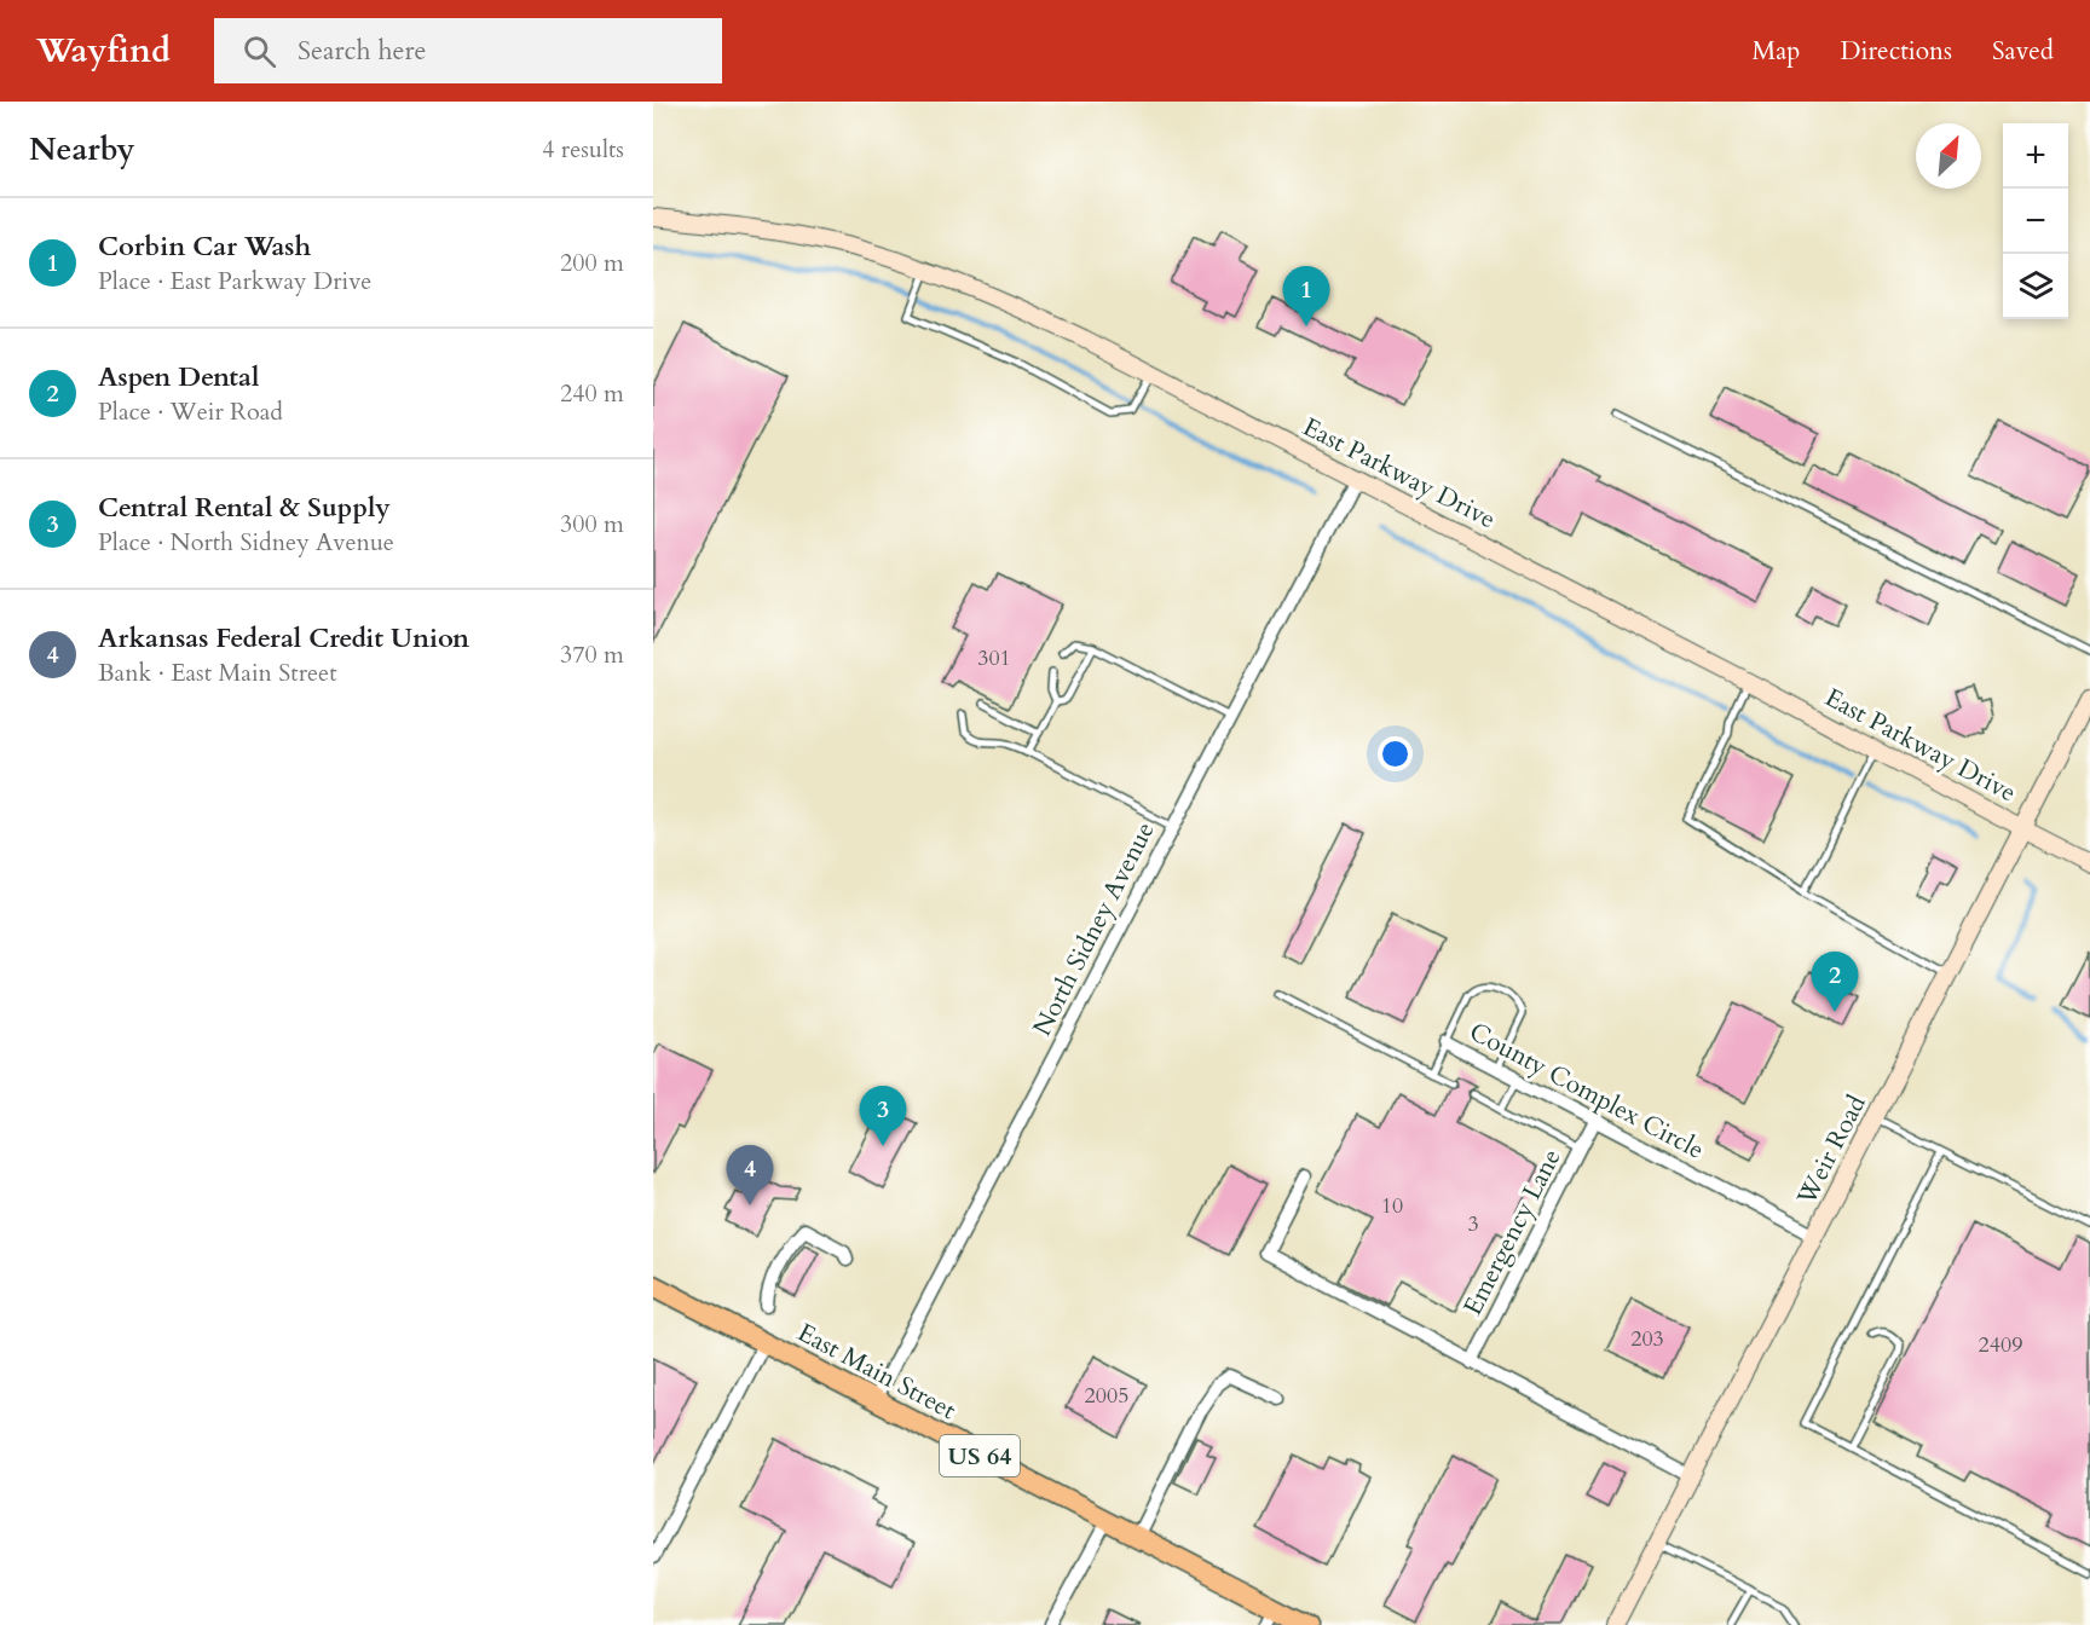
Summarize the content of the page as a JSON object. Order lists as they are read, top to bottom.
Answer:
{
  "streets": {
    "main road": [
      "East Parkway Drive",
      "Weir Road",
      "East Main Street",
      "US 64"
    ],
    "street": ["North Sidney Avenue", "County Complex Circle", "Emergency Lane"]
  },
  "crossings": [
    ["East Parkway Drive", "North Sidney Avenue"],
    ["East Parkway Drive", "Weir Road"],
    ["North Sidney Avenue", "East Main Street"],
    ["County Complex Circle", "Weir Road"],
    ["County Complex Circle", "Emergency Lane"]
  ],
  "house_numbers": [
    "301",
    "10",
    "3",
    "203",
    "2409",
    "2005"
  ],
  "north": "top right",
  "page": {
    "header": "Wayfind",
    "search": "Search here",
    "nav": ["Map", "Directions", "Saved"],
    "heading": ["Nearby", "4 results"],
    "map_buttons": ["+", "−"],
    "list": [
      {
        "mark": "1",
        "name": "Corbin Car Wash",
        "note": "Place · East Parkway Drive",
        "value": "200 m"
      },
      {
        "mark": "2",
        "name": "Aspen Dental",
        "note": "Place · Weir Road",
        "value": "240 m"
      },
      {
        "mark": "3",
        "name": "Central Rental & Supply",
        "note": "Place · North Sidney Avenue",
        "value": "300 m"
      },
      {
        "mark": "4",
        "name": "Arkansas Federal Credit Union",
        "note": "Bank · East Main Street",
        "value": "370 m"
      }
    ],
    "pins": [
      "1",
      "2",
      "3",
      "4"
    ]
  }
}
